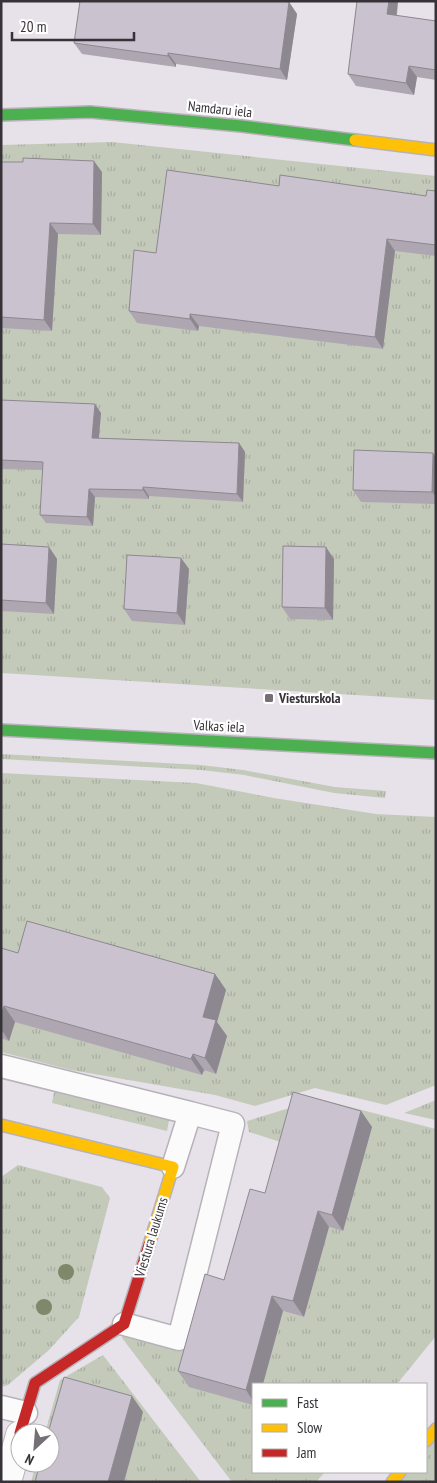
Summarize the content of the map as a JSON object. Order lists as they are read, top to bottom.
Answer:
{
  "streets": {
    "street": ["Namdaru iela", "Valkas iela", "Viestura laukums"]
  },
  "places": {
    "transit": ["Viesturskola"]
  },
  "legend": ["Fast", "Slow", "Jam"],
  "scale_bar": "20 m",
  "north": "bottom left"
}
